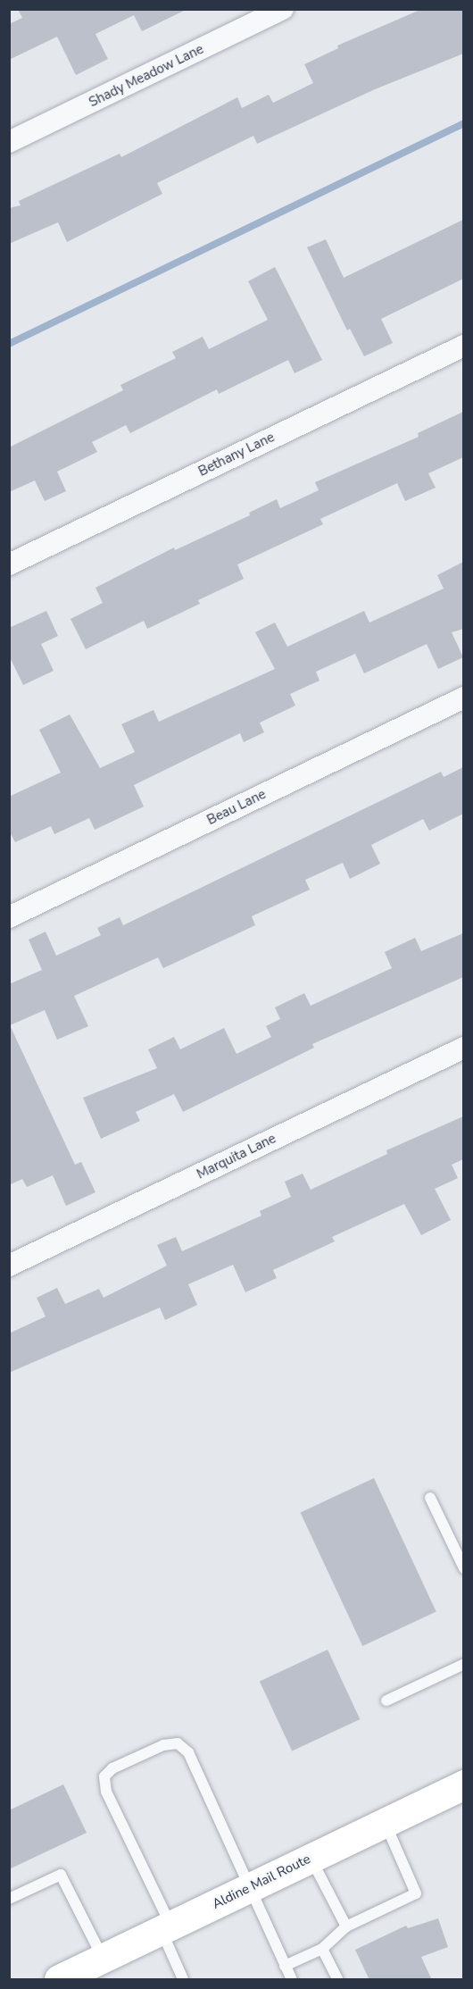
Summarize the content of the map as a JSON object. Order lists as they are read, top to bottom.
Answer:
{
  "streets": {
    "main road": ["Aldine Mail Route"],
    "street": [
      "Shady Meadow Lane",
      "Bethany Lane",
      "Beau Lane",
      "Marquita Lane"
    ]
  }
}
